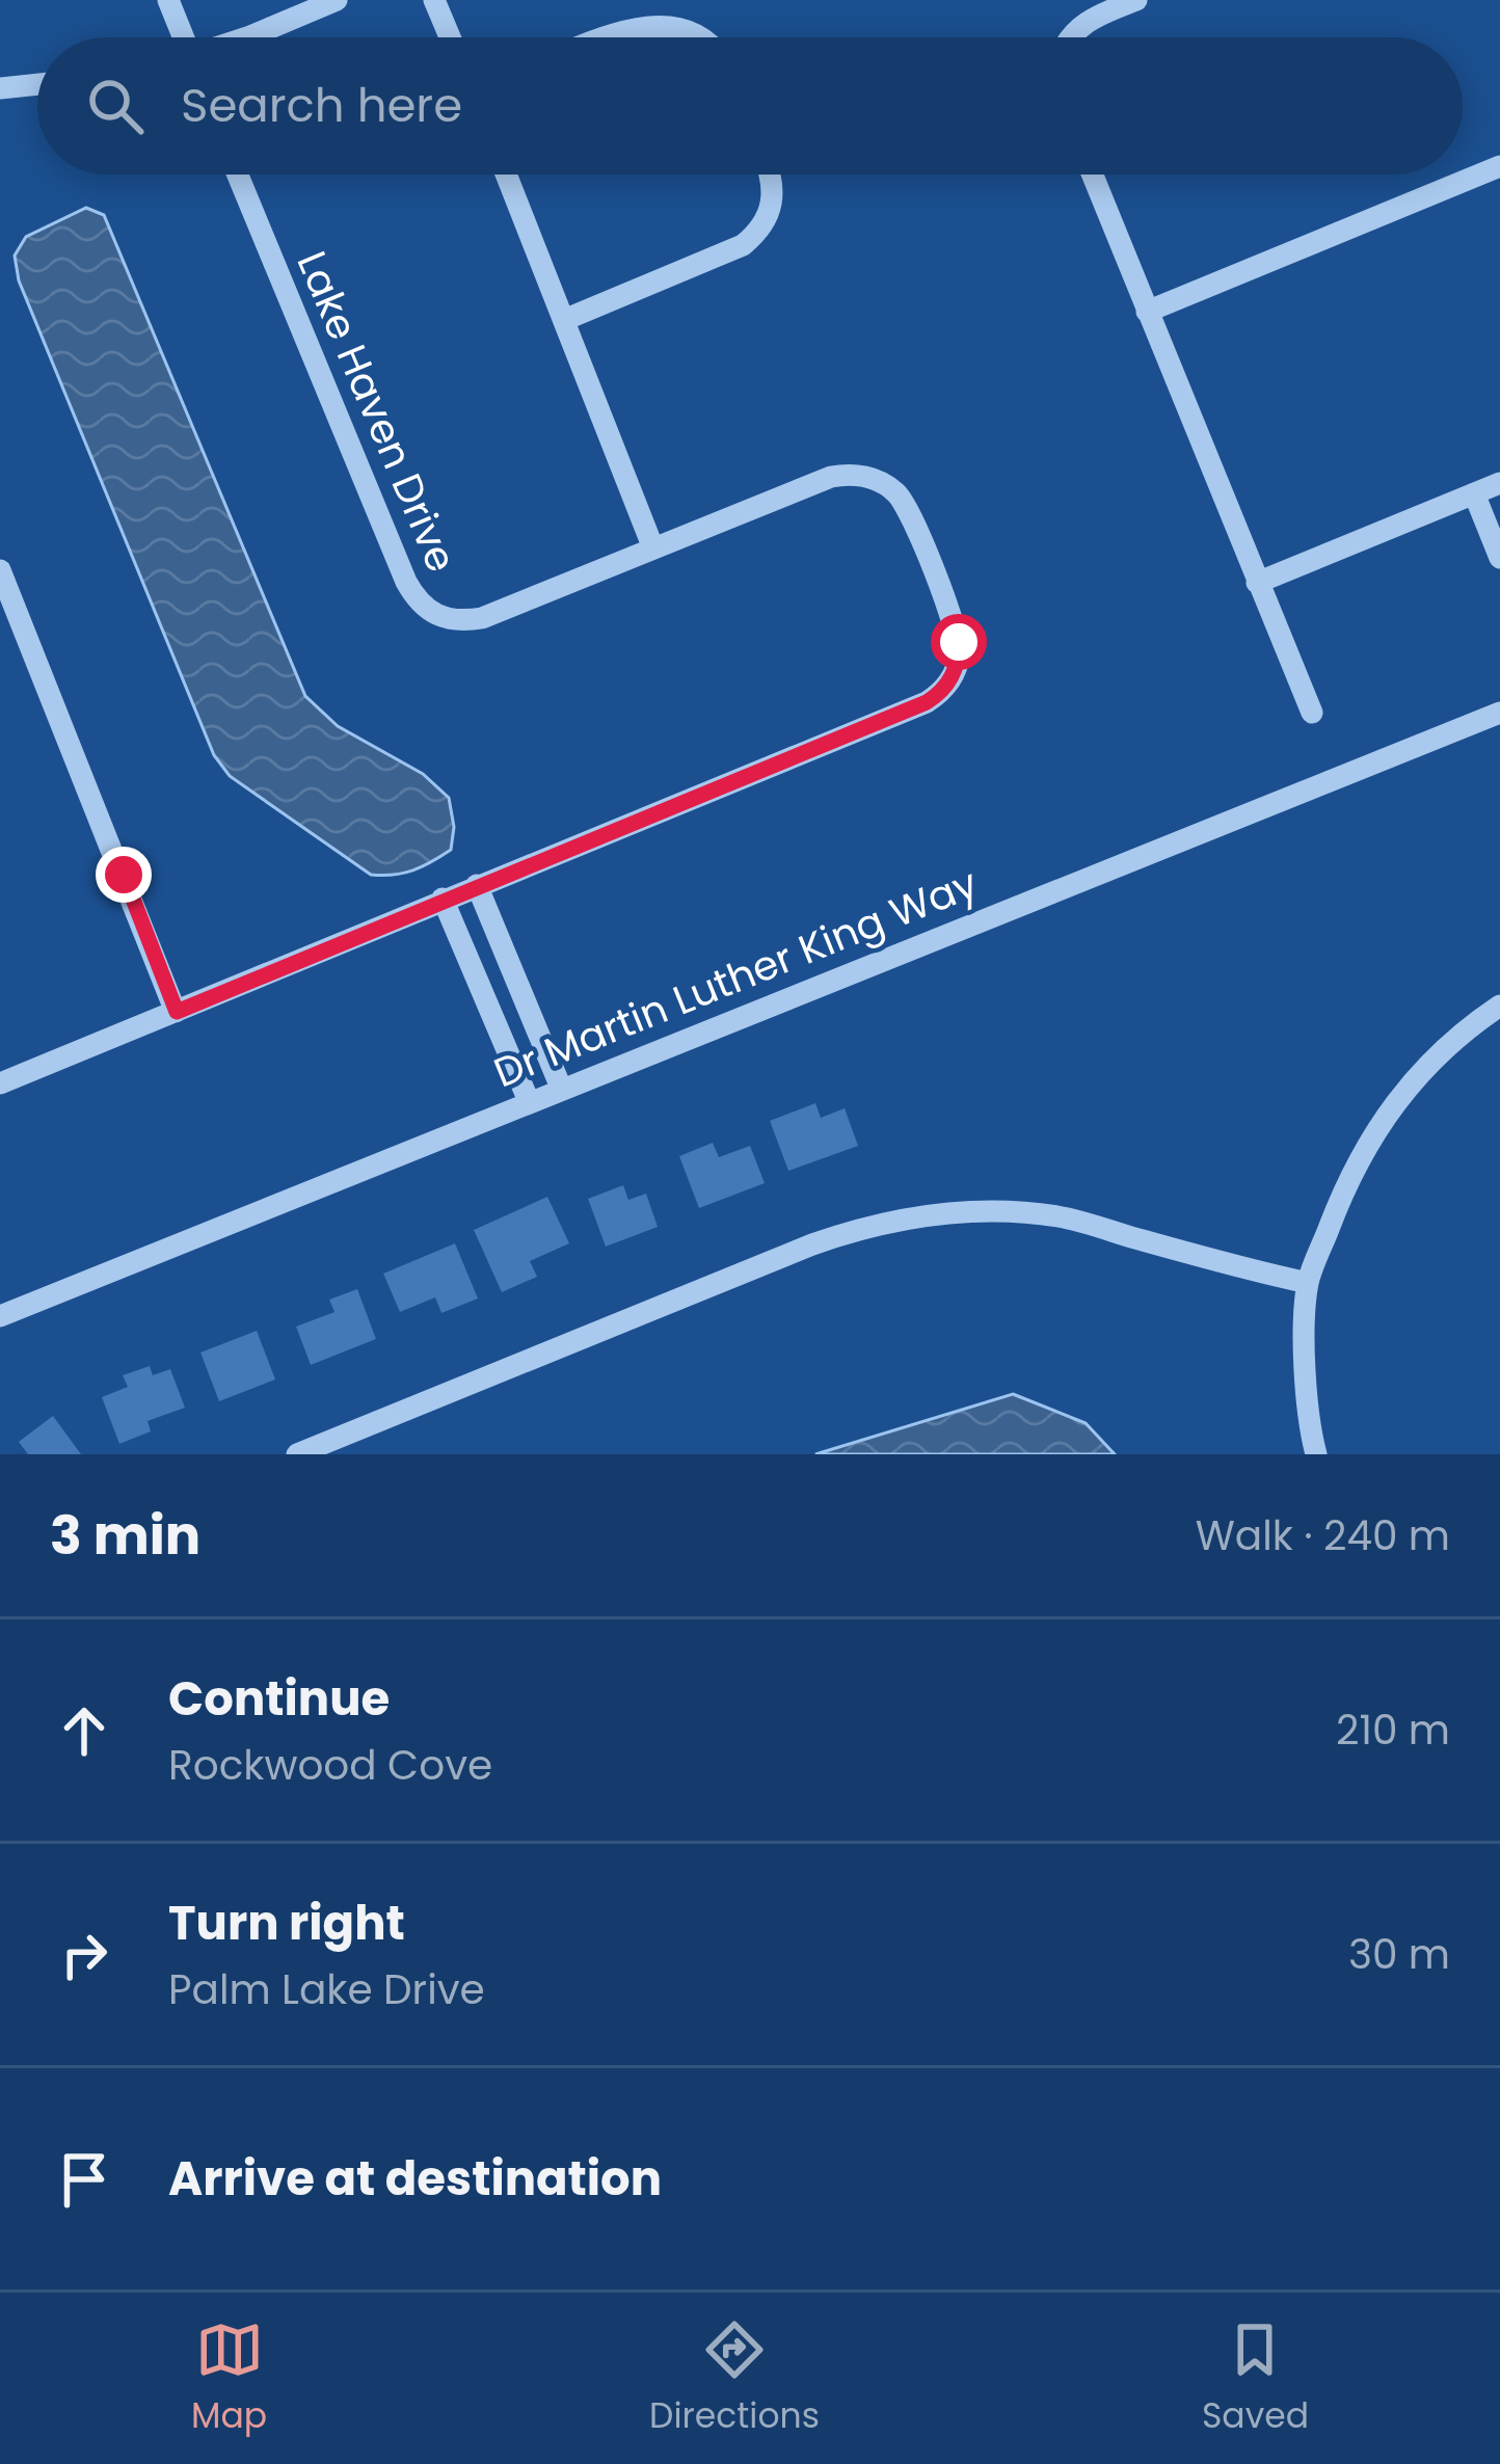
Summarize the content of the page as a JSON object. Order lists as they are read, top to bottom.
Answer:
{
  "streets": {
    "street": ["Lake Haven Drive", "Dr Martin Luther King Way"]
  },
  "page": {
    "search": "Search here",
    "heading": ["3 min", "Walk · 240 m"],
    "list": [
      ["Continue", "Rockwood Cove", "210 m"],
      ["Turn right", "Palm Lake Drive", "30 m"],
      "Arrive at destination"
    ],
    "nav": ["Map", "Directions", "Saved"]
  }
}
